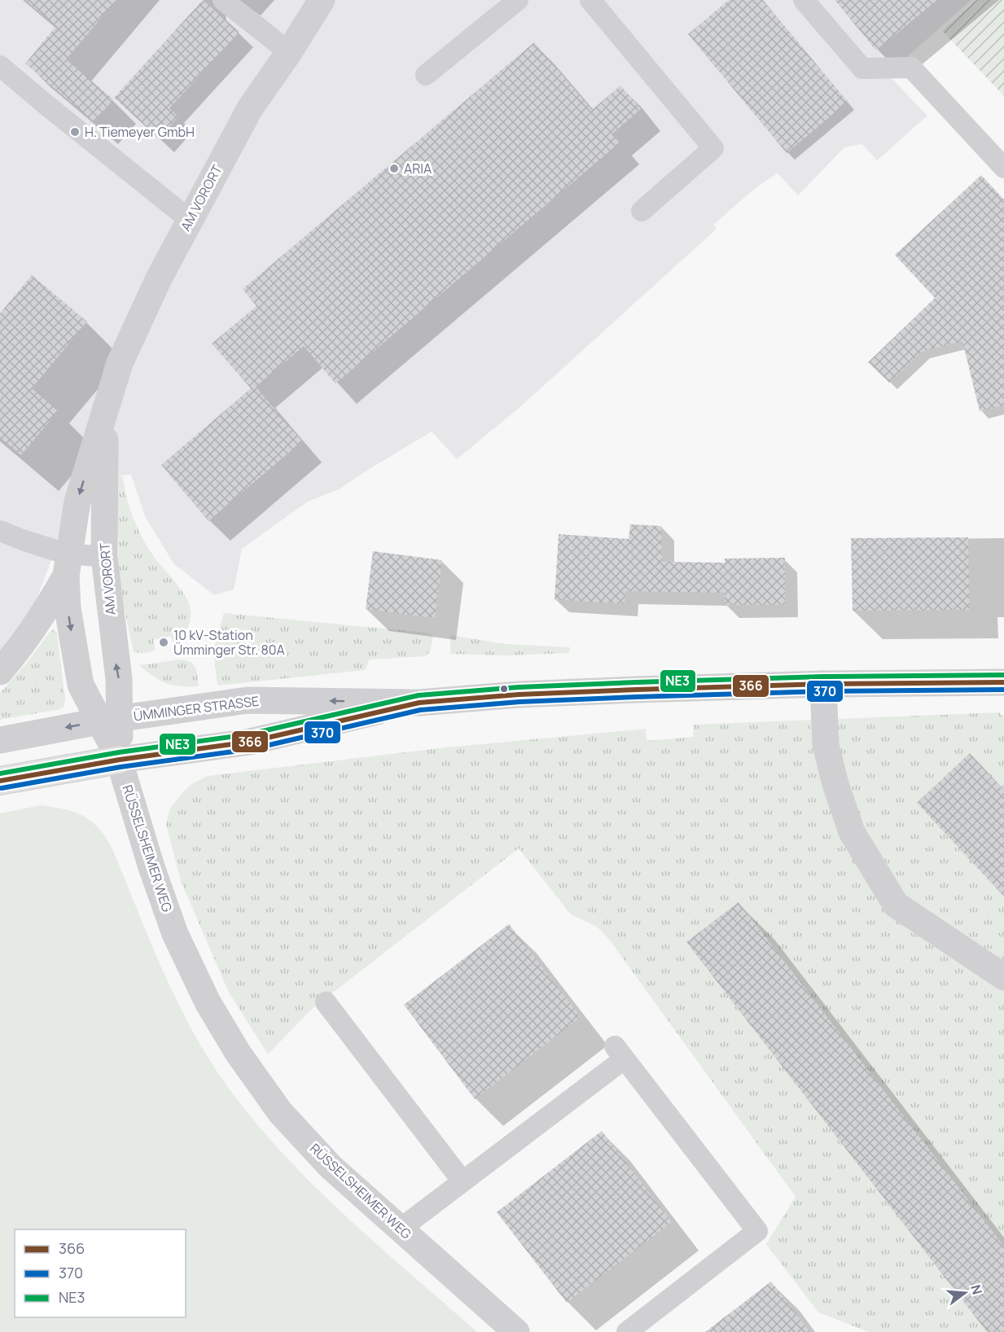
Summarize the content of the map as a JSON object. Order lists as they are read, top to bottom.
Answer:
{
  "streets": {
    "main road": ["ÜMMINGER STRASSE"],
    "street": ["AM VORORT", "RÜSSELSHEIMER WEG"]
  },
  "crossings": [
    ["AM VORORT", "ÜMMINGER STRASSE"],
    ["ÜMMINGER STRASSE", "RÜSSELSHEIMER WEG"]
  ],
  "places": ["H. Tiemeyer GmbH", "ARIA", "10 kV-Station Ümminger Str. 80A"],
  "lines": ["transit line NE3", "transit line 366", "transit line 370"],
  "legend": ["366", "370", "NE3"],
  "north": "right"
}
